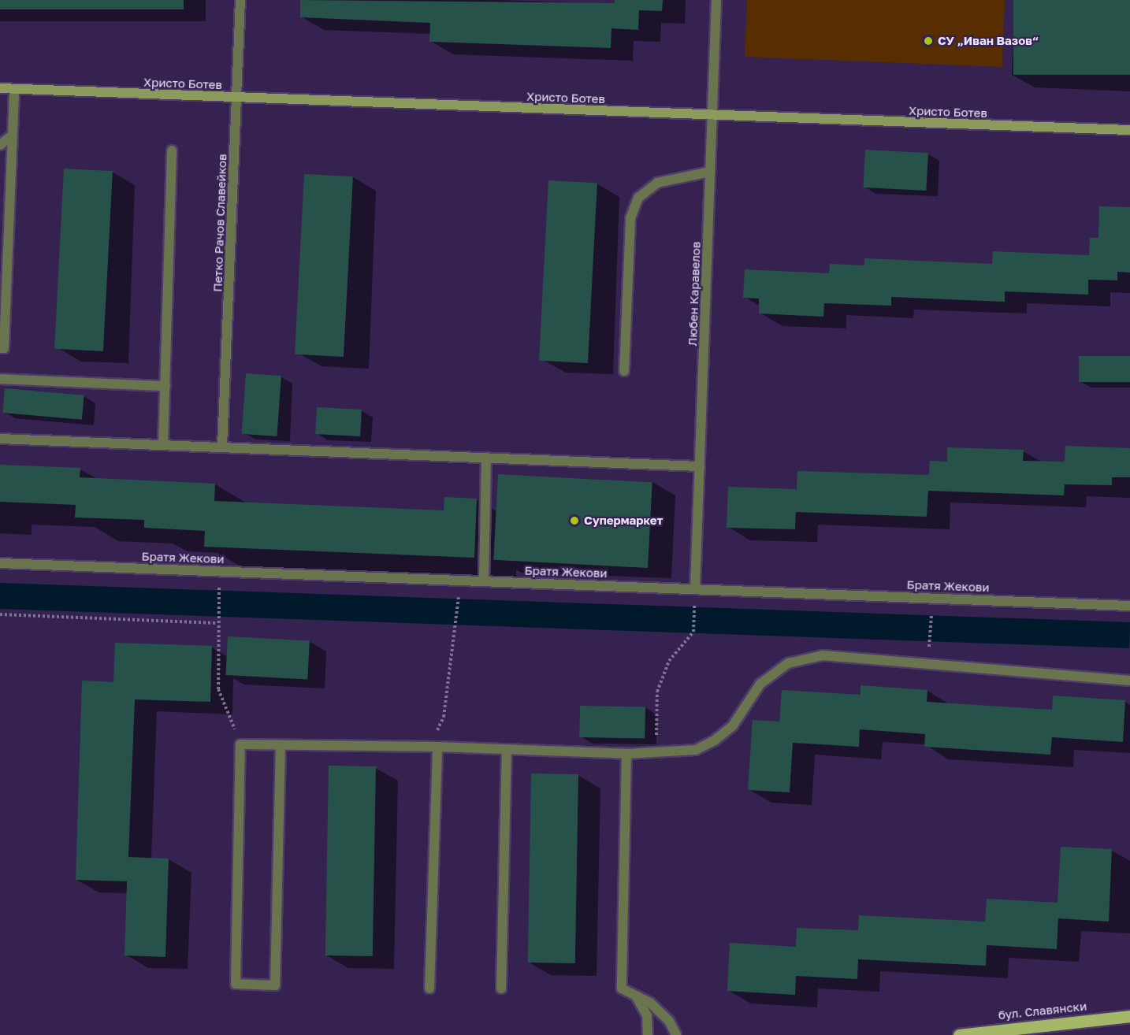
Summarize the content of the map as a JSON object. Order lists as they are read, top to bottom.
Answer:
{
  "streets": {
    "main road": ["бул. Славянски"],
    "street": [
      "Христо Ботев",
      "Петко Рачов Славейков",
      "Любен Каравелов",
      "Братя Жекови"
    ]
  },
  "crossings": [
    ["Христо Ботев", "Петко Рачов Славейков"],
    ["Христо Ботев", "Любен Каравелов"],
    ["Любен Каравелов", "Братя Жекови"]
  ],
  "places": ["СУ „Иван Вазов“", "Супермаркет"]
}
